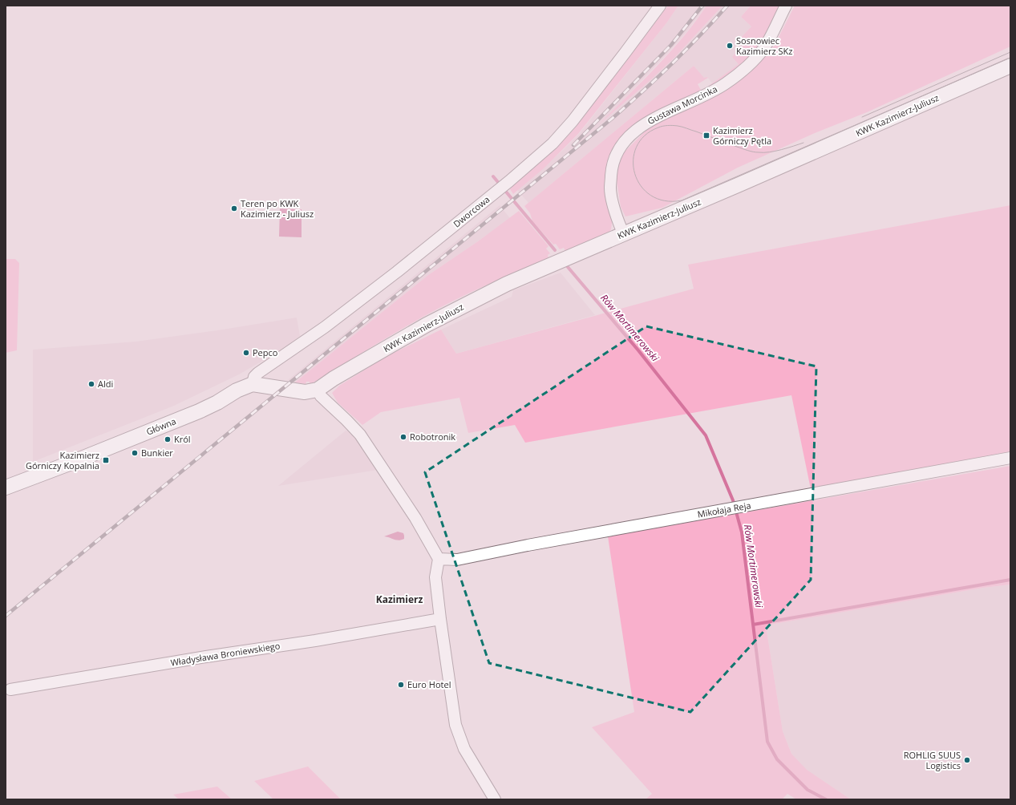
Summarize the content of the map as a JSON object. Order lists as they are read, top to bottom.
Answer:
{
  "streets": {
    "street": [
      "Gustawa Morcinka",
      "KWK Kazimierz-Juliusz",
      "Dworcowa",
      "Główna",
      "Mikołaja Reja",
      "Władysława Broniewskiego"
    ]
  },
  "crossings": [
    ["Gustawa Morcinka", "KWK Kazimierz-Juliusz"],
    ["Dworcowa", "Główna"]
  ],
  "districts": ["Kazimierz"],
  "water": ["Rów Mortimerowski"],
  "places": {
    "other": [
      "Sosnowiec Kazimierz SKz",
      "Teren po KWK Kazimierz - Juliusz",
      "Pepco",
      "Aldi",
      "Robotronik",
      "Król",
      "Bunkier",
      "Euro Hotel",
      "ROHLIG SUUS Logistics"
    ],
    "transit": ["Kazimierz Górniczy Pętla", "Kazimierz Górniczy Kopalnia"]
  }
}
